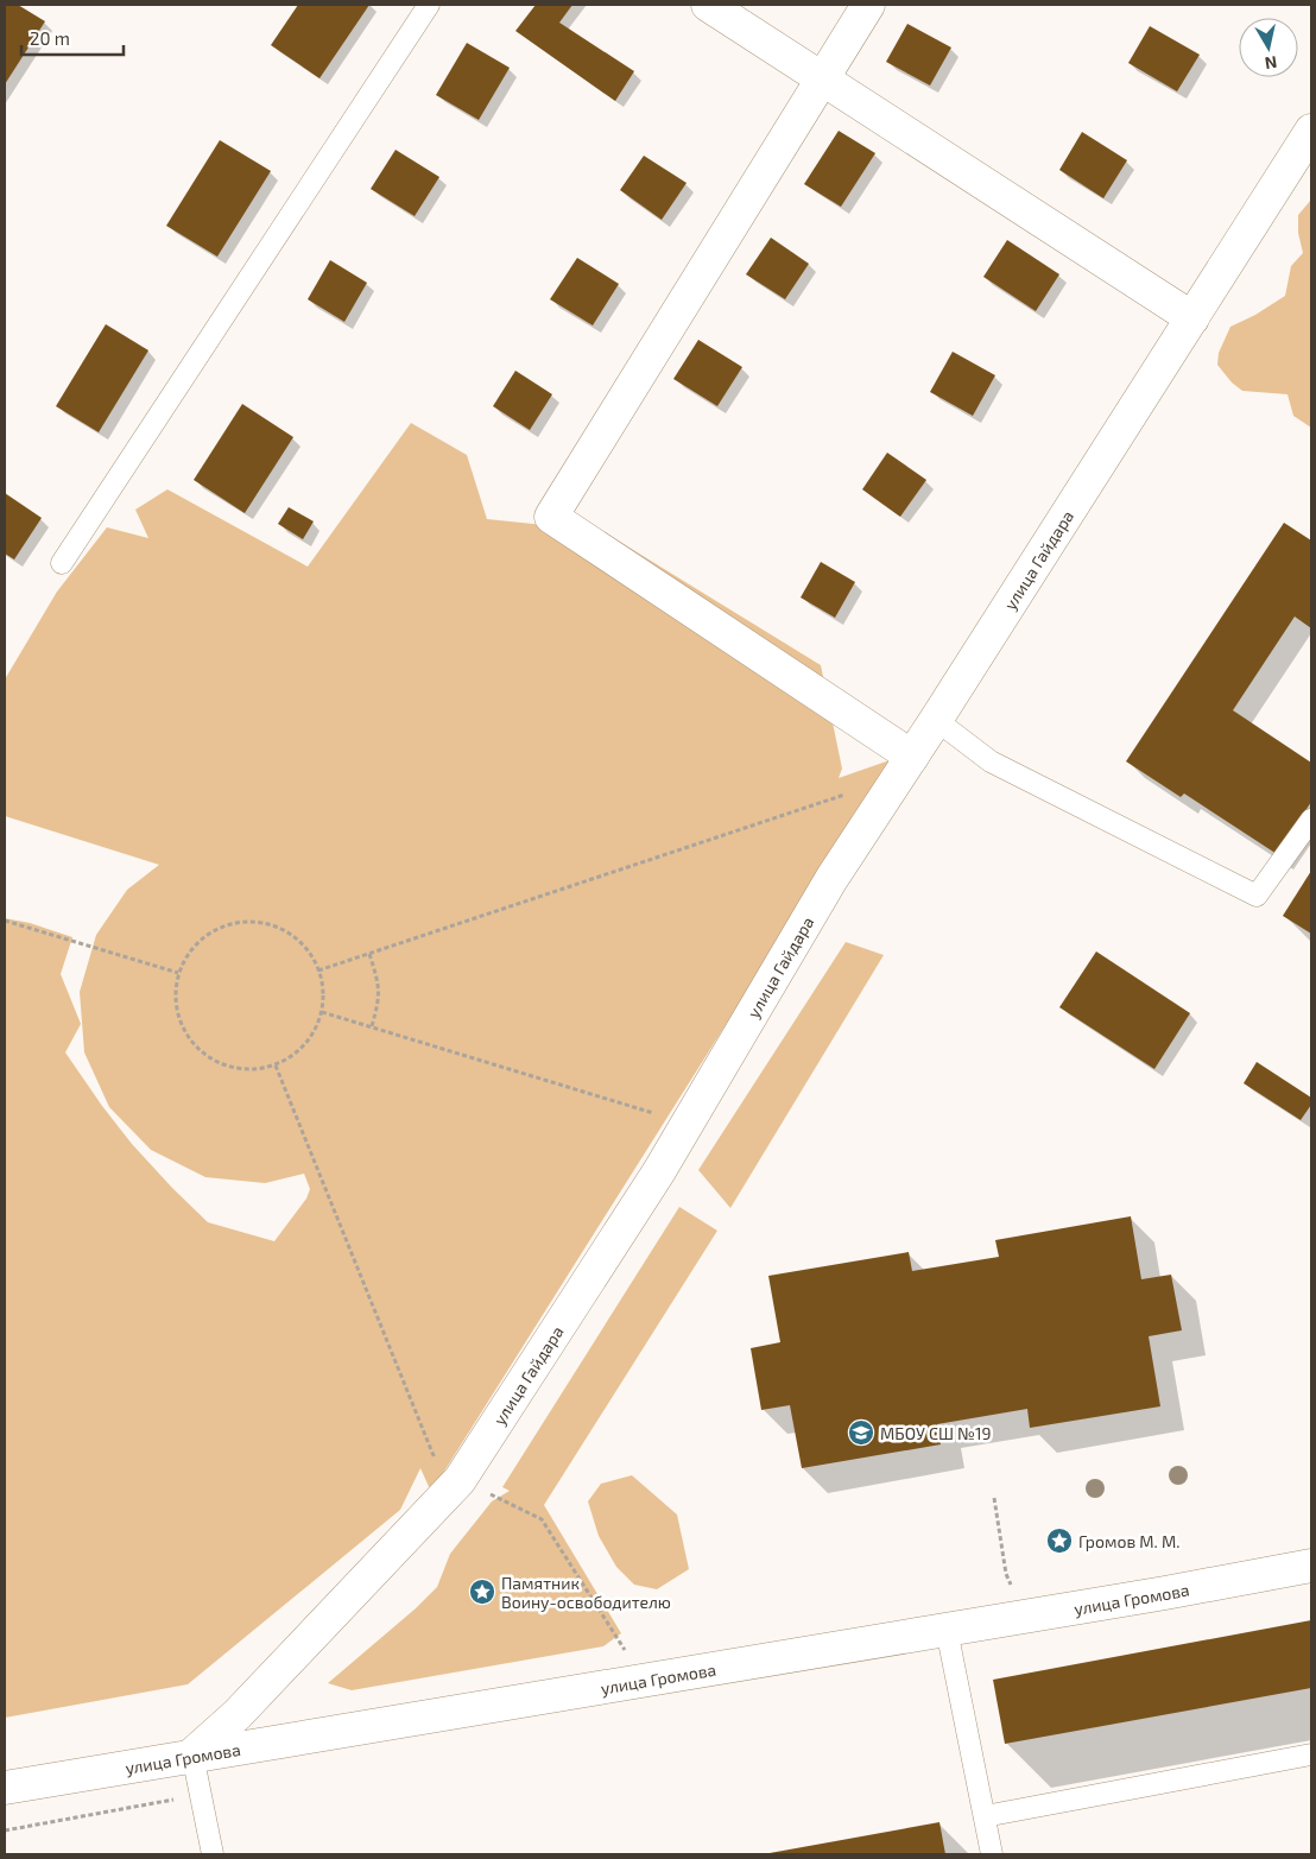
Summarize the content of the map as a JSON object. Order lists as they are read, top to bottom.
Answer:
{
  "streets": {
    "street": ["улица Гайдара", "улица Громова"]
  },
  "crossings": [
    ["улица Гайдара", "улица Громова"]
  ],
  "places": {
    "school or university": ["МБОУ СШ №19"],
    "place": ["Громов М. М.", "Памятник Воину-освободителю"]
  },
  "scale_bar": "20 m",
  "north": "bottom"
}
